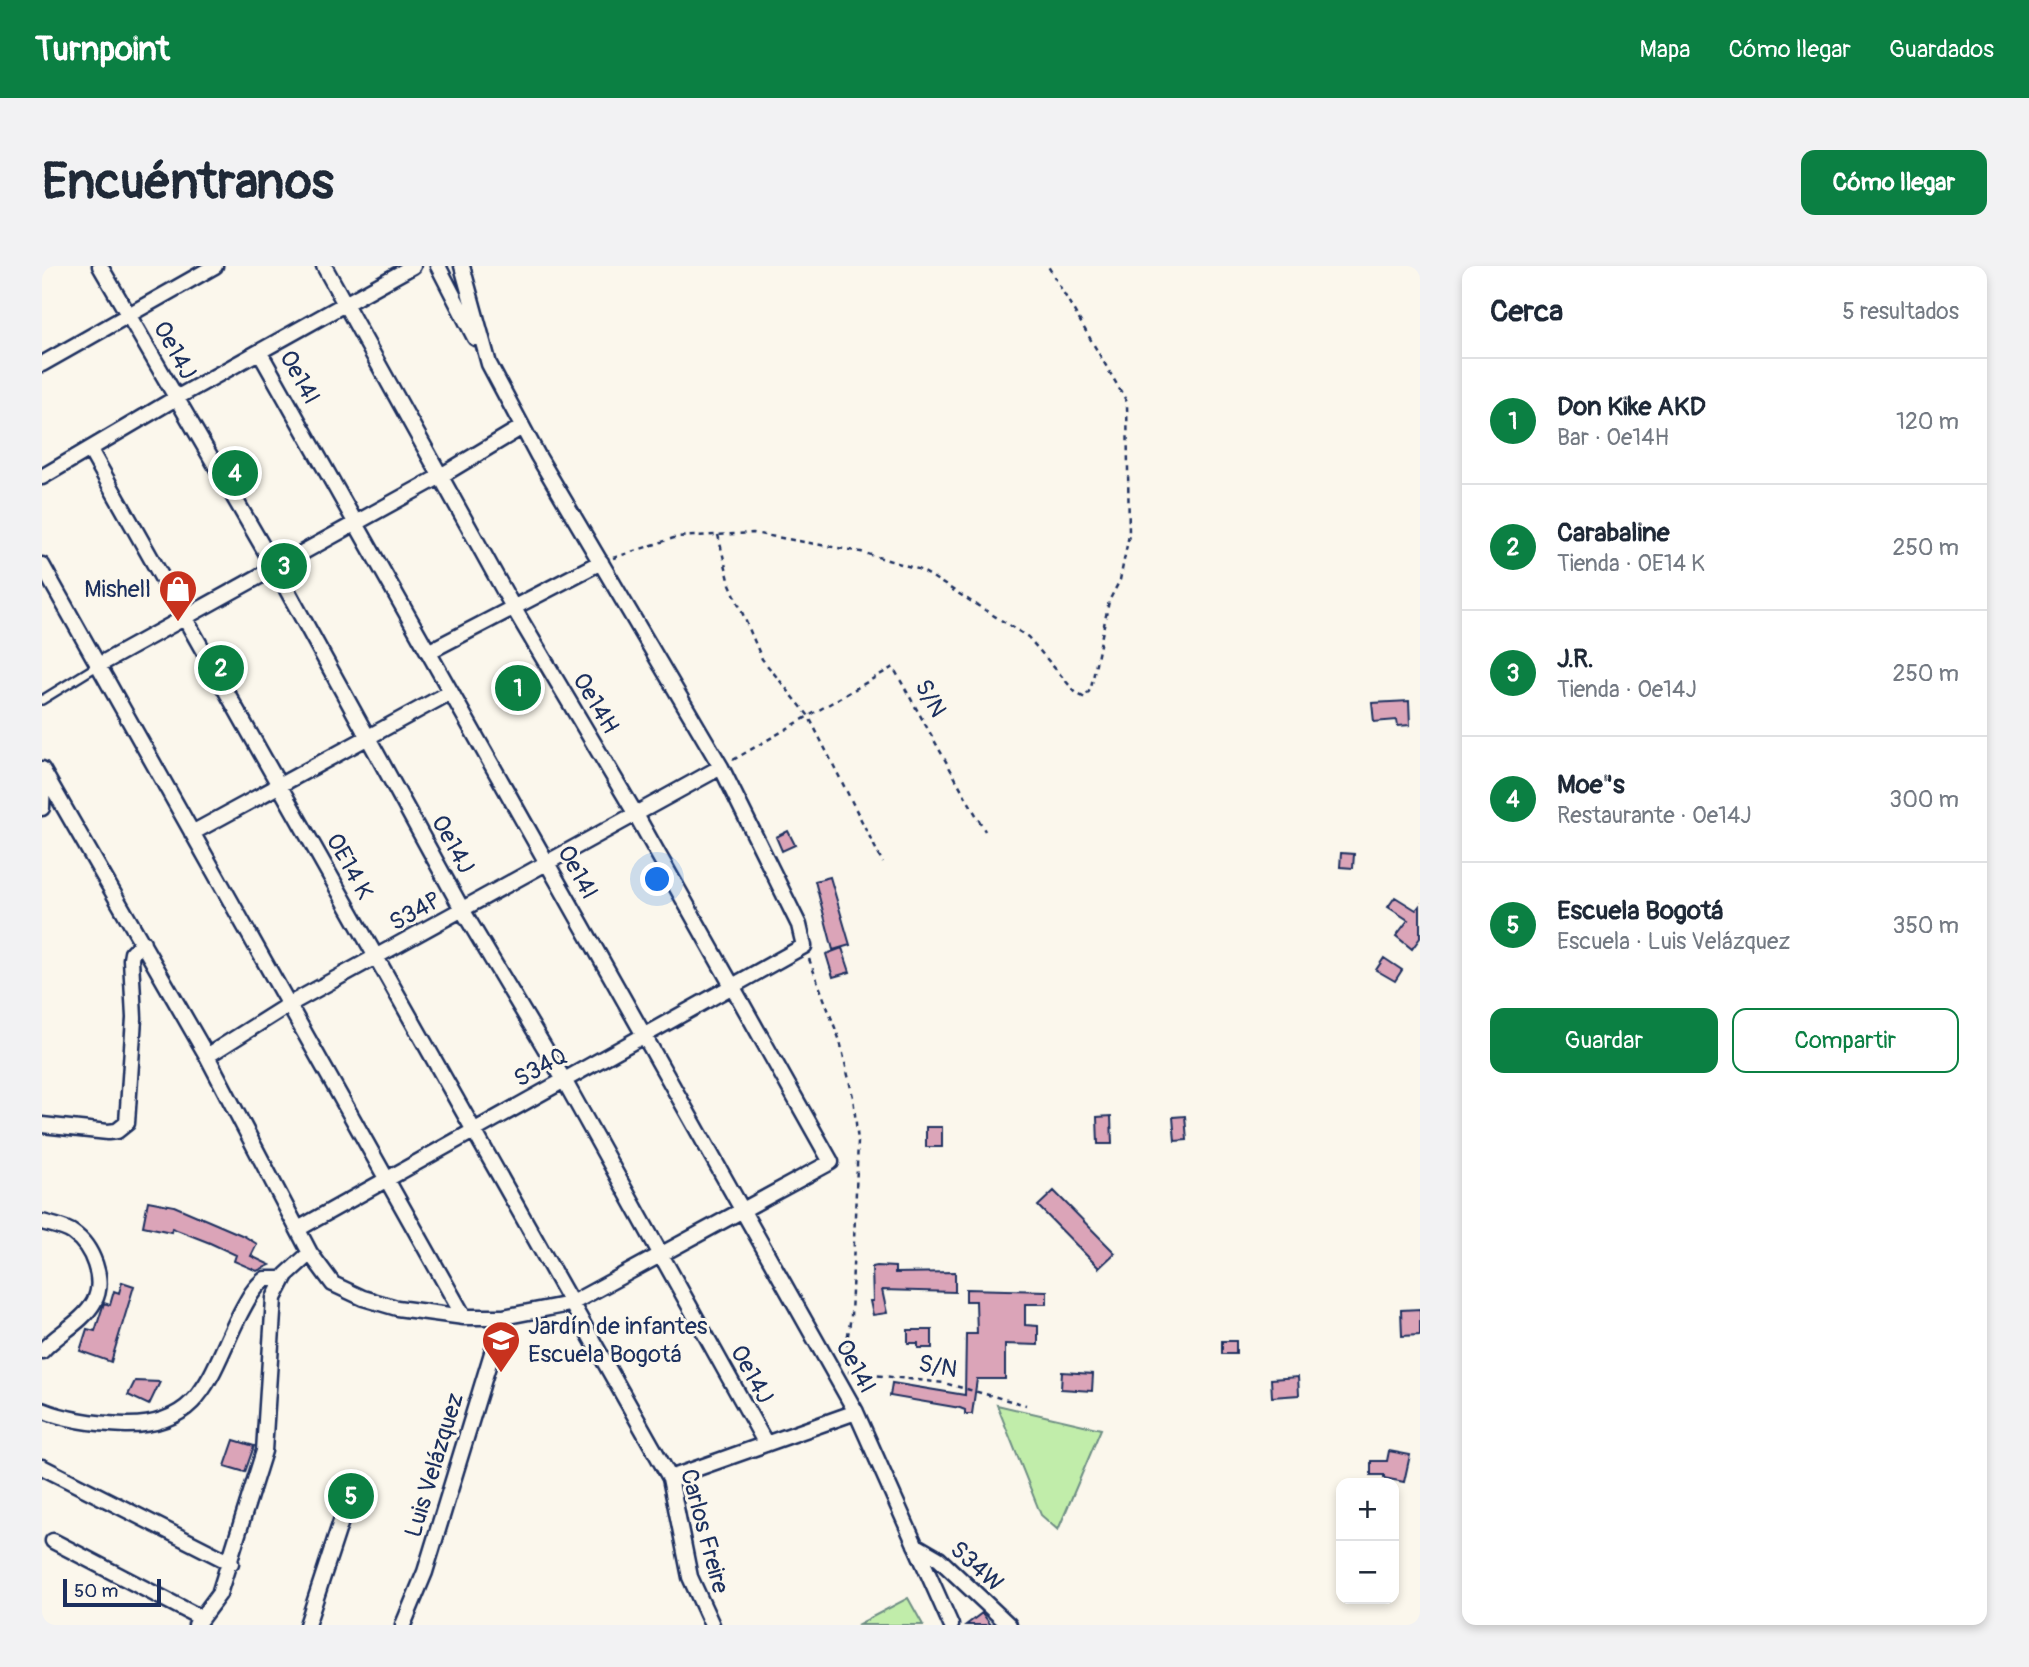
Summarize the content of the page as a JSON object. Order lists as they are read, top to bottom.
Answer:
{
  "streets": {
    "street": [
      "Oe14J",
      "Oe14I",
      "Oe14H",
      "OE14 K",
      "S34P",
      "S34Q",
      "Luis Velázquez",
      "Carlos Freire",
      "S34W"
    ],
    "path": ["S/N"]
  },
  "crossings": [
    ["Oe14J", "S34P"],
    ["Oe14J", "S34Q"],
    ["Oe14I", "Oe14H"],
    ["Oe14I", "S34P"],
    ["Oe14I", "S34Q"],
    ["Oe14I", "S34W"],
    ["S/N", "S34P"],
    ["S/N", "S34Q"],
    ["Oe14H", "S34P"],
    ["Oe14H", "S34Q"],
    ["OE14 K", "S34P"],
    ["OE14 K", "S34Q"],
    ["OE14 K", "Carlos Freire"]
  ],
  "places": {
    "shop": ["Mishell"],
    "school or university": ["Jardín de infantes Escuela Bogotá"]
  },
  "scale_bar": "50 m",
  "page": {
    "header": "Turnpoint",
    "nav": ["Mapa", "Cómo llegar", "Guardados"],
    "buttons": [
      "Cómo llegar",
      ["Guardar", "Compartir"]
    ],
    "title": "Encuéntranos",
    "heading": ["Cerca", "5 resultados"],
    "list": [
      {
        "mark": "1",
        "name": "Don Kike AKD",
        "note": "Bar · Oe14H",
        "value": "120 m"
      },
      {
        "mark": "2",
        "name": "Carabaline",
        "note": "Tienda · OE14 K",
        "value": "250 m"
      },
      {
        "mark": "3",
        "name": "J.R.",
        "note": "Tienda · Oe14J",
        "value": "250 m"
      },
      {
        "mark": "4",
        "name": "Moe\"s",
        "note": "Restaurante · Oe14J",
        "value": "300 m"
      },
      {
        "mark": "5",
        "name": "Escuela Bogotá",
        "note": "Escuela · Luis Velázquez",
        "value": "350 m"
      }
    ],
    "pins": [
      "4",
      "3",
      "2",
      "1",
      "5"
    ],
    "map_buttons": ["+", "−"],
    "scale": "50 m"
  }
}
